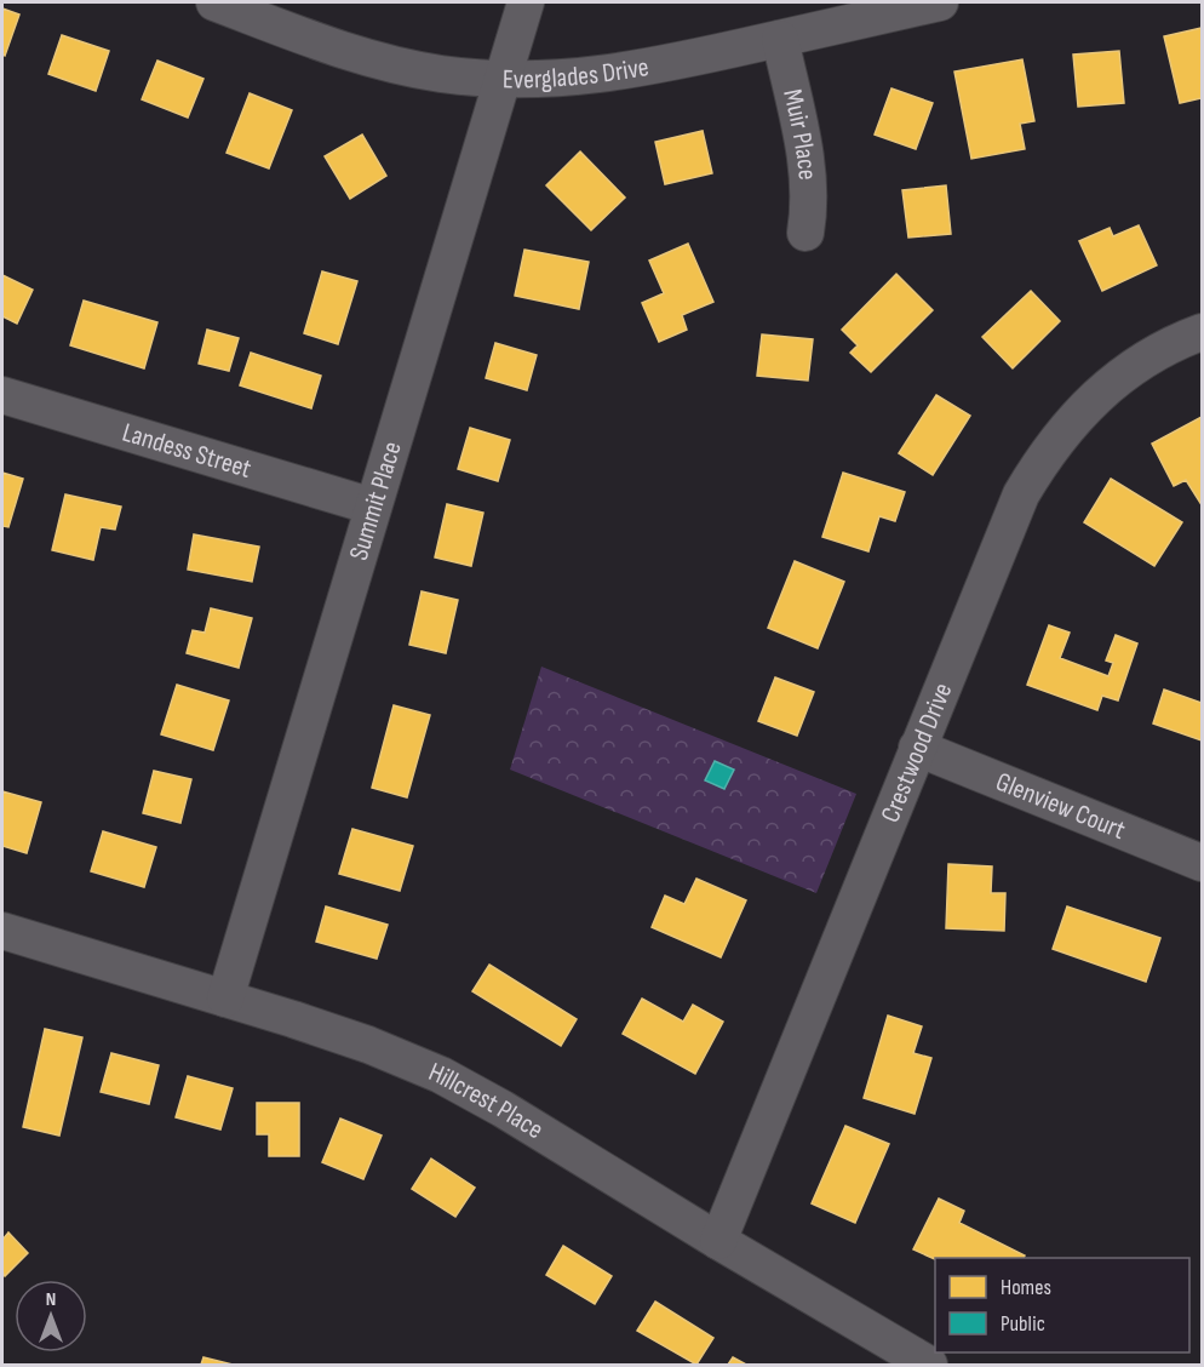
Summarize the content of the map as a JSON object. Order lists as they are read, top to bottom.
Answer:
{
  "streets": {
    "street": [
      "Everglades Drive",
      "Muir Place",
      "Landess Street",
      "Summit Place",
      "Crestwood Drive",
      "Glenview Court",
      "Hillcrest Place"
    ]
  },
  "crossings": [
    ["Everglades Drive", "Muir Place"],
    ["Everglades Drive", "Summit Place"],
    ["Landess Street", "Summit Place"],
    ["Summit Place", "Hillcrest Place"],
    ["Crestwood Drive", "Glenview Court"],
    ["Crestwood Drive", "Hillcrest Place"]
  ],
  "legend": ["Homes", "Public"],
  "north": "top"
}
